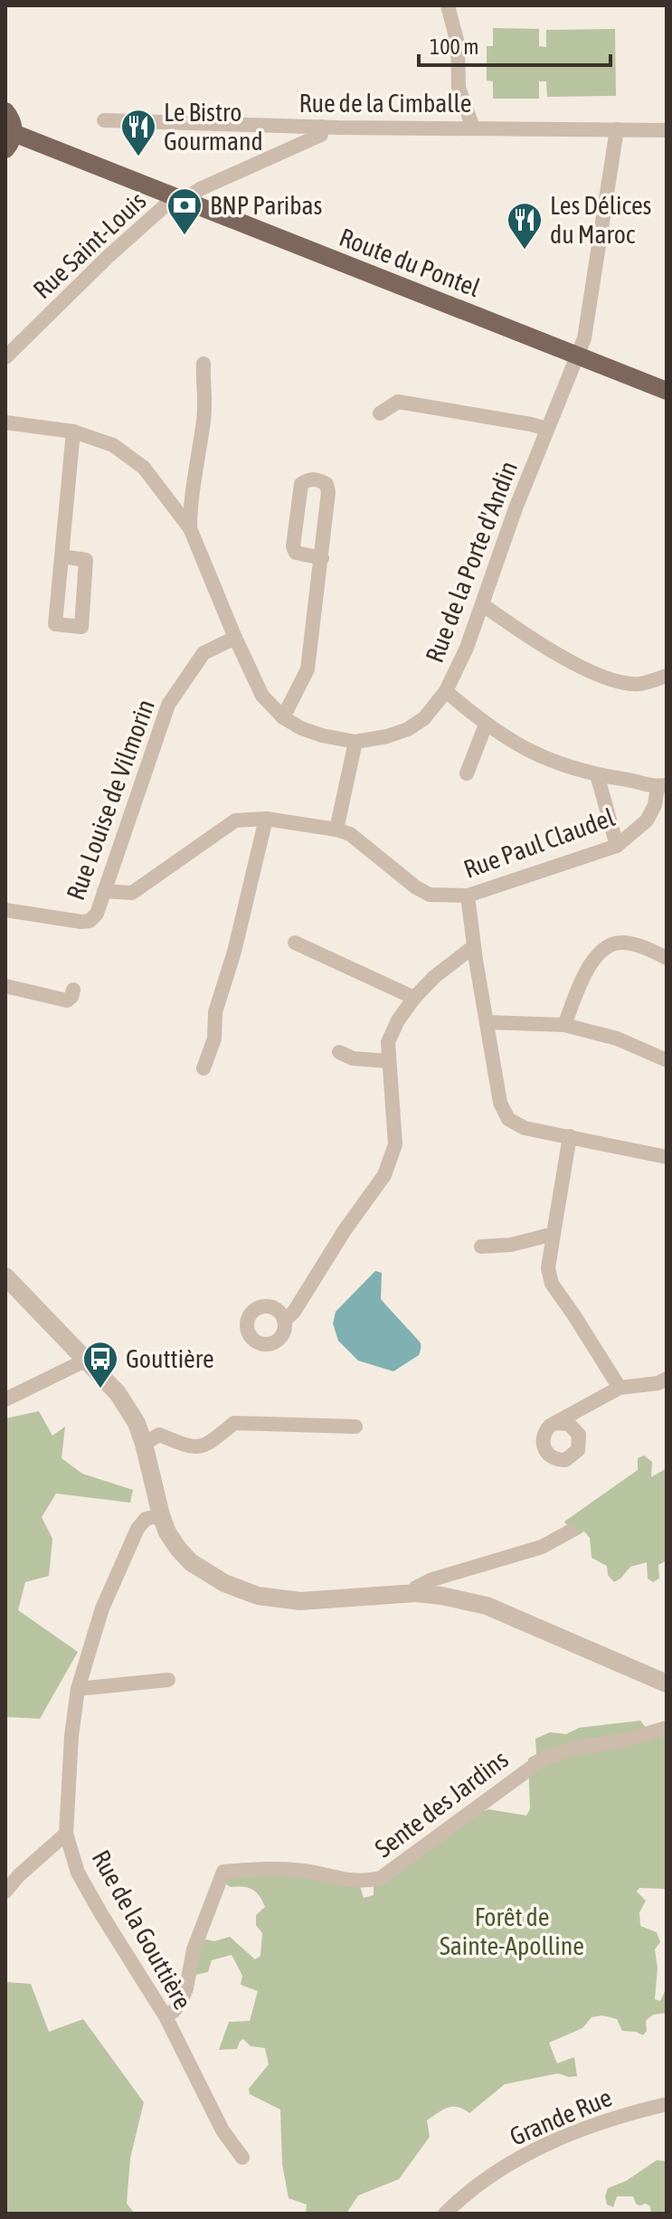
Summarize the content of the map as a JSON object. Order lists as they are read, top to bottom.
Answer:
{
  "streets": {
    "main road": ["Route du Pontel"],
    "street": [
      "Rue de la Cimballe",
      "Rue Saint-Louis",
      "Rue de la Porte d'Andin",
      "Rue Louise de Vilmorin",
      "Rue Paul Claudel",
      "Sente des Jardins",
      "Rue de la Gouttière",
      "Grande Rue"
    ]
  },
  "crossings": [
    ["Rue de la Cimballe", "Rue Saint-Louis"],
    ["Rue de la Cimballe", "Rue de la Porte d'Andin"],
    ["Rue Saint-Louis", "Route du Pontel"],
    ["Route du Pontel", "Rue de la Porte d'Andin"],
    ["Rue de la Porte d'Andin", "Rue Louise de Vilmorin"],
    ["Rue Louise de Vilmorin", "Rue Paul Claudel"],
    ["Sente des Jardins", "Rue de la Gouttière"]
  ],
  "parks": ["Forêt de Sainte-Apolline"],
  "places": {
    "restaurant": ["Le Bistro Gourmand", "Les Délices du Maroc"],
    "bank": ["BNP Paribas"],
    "bus stop": ["Gouttière"]
  },
  "scale_bar": "100 m"
}
